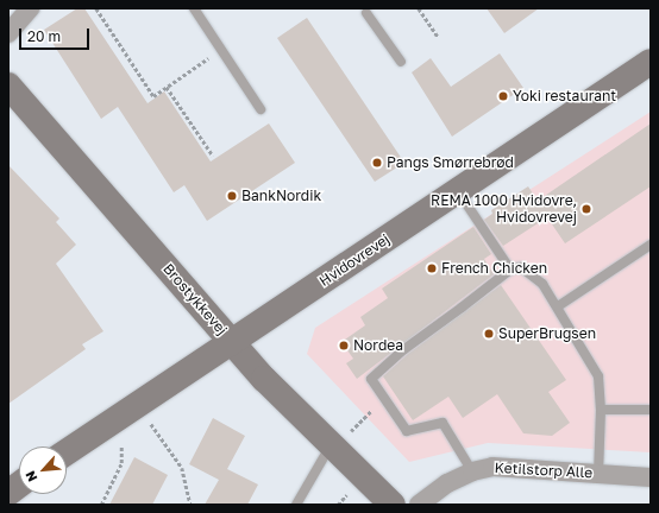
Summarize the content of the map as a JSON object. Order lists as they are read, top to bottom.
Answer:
{
  "streets": {
    "street": ["Hvidovrevej", "Brostykkevej", "Ketilstorp Alle"]
  },
  "crossings": [
    ["Hvidovrevej", "Brostykkevej"]
  ],
  "places": [
    "Yoki restaurant",
    "Pangs Smørrebrød",
    "BankNordik",
    "REMA 1000 Hvidovre, Hvidovrevej",
    "French Chicken",
    "SuperBrugsen",
    "Nordea"
  ],
  "scale_bar": "20 m",
  "north": "bottom left"
}
